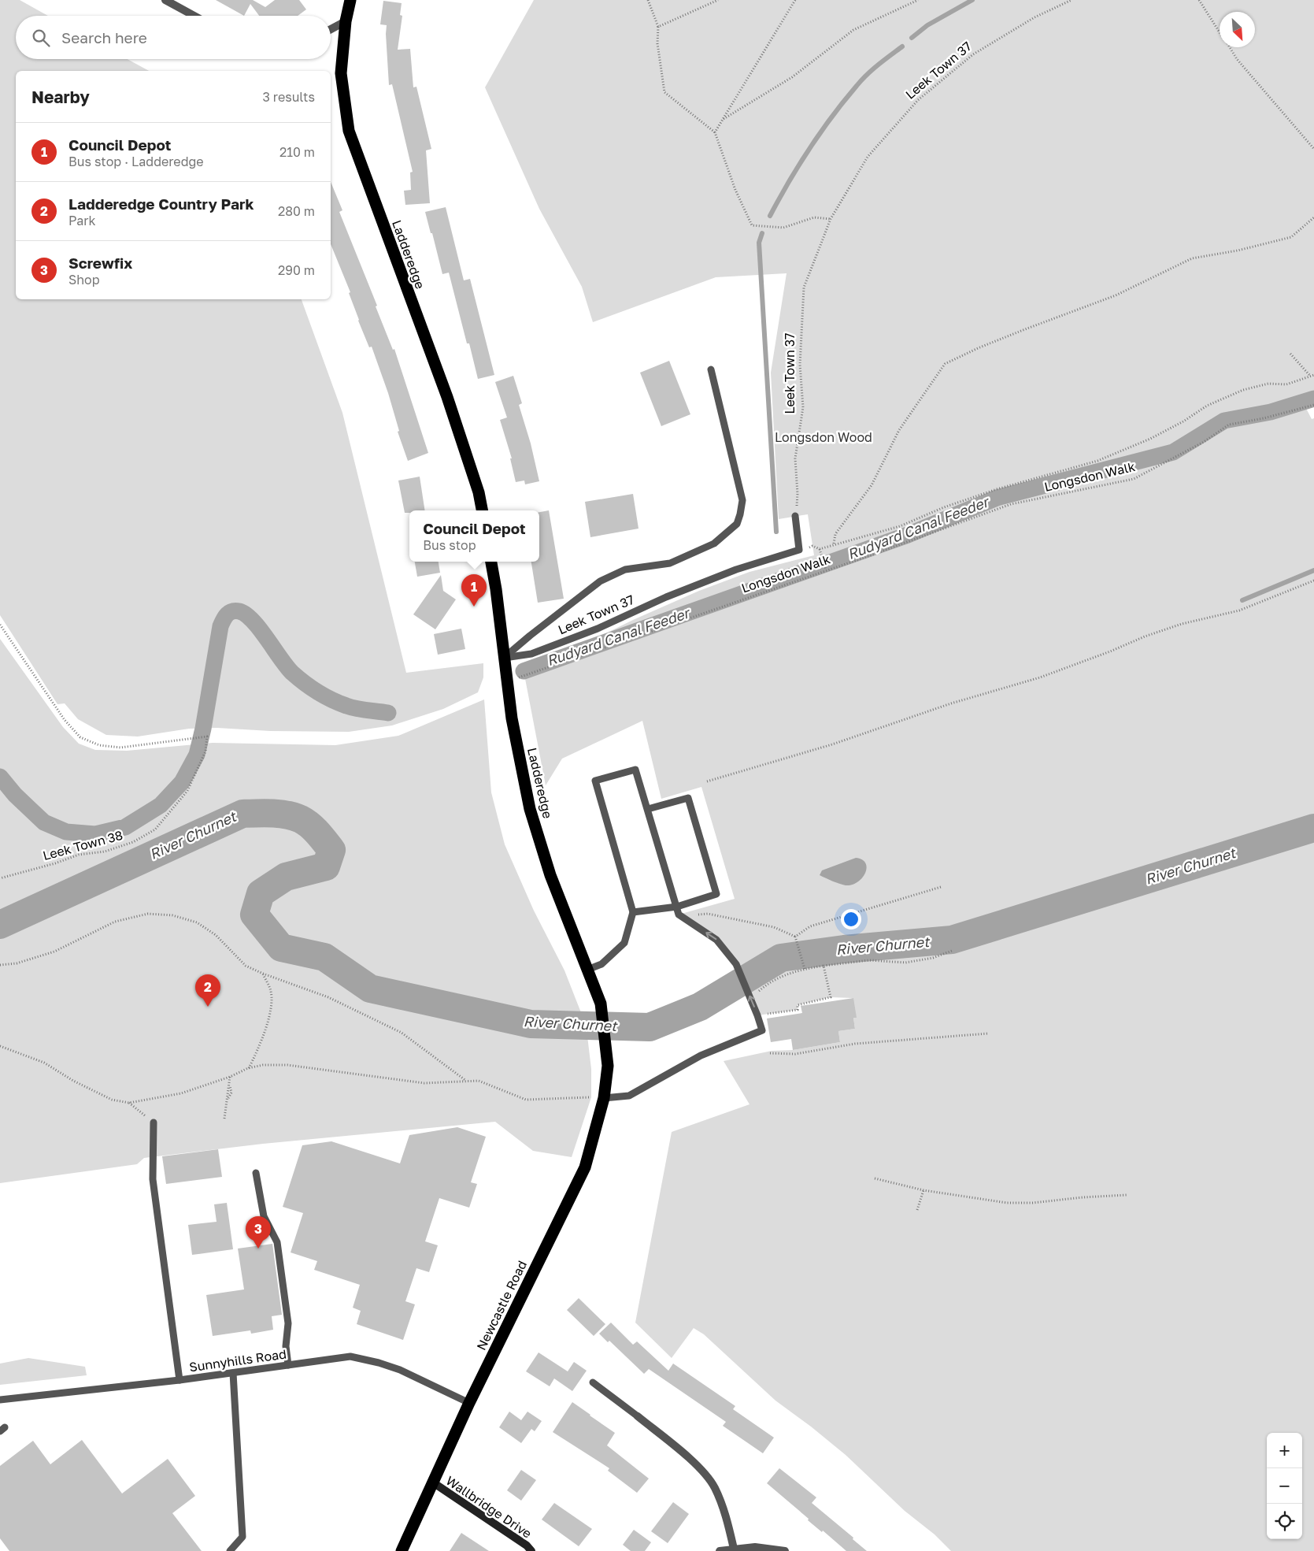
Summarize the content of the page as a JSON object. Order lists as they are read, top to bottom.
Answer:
{
  "streets": {
    "highway": ["Ladderedge", "Newcastle Road"],
    "street": ["Wallbridge Drive"],
    "lane": ["Leek Town 37", "Sunnyhills Road"],
    "path": ["Longsdon Walk", "Leek Town 38"]
  },
  "crossings": [
    ["Leek Town 37", "Ladderedge"],
    ["Ladderedge", "Longsdon Walk"],
    ["Ladderedge", "Newcastle Road"],
    ["Newcastle Road", "Sunnyhills Road"],
    ["Newcastle Road", "Wallbridge Drive"]
  ],
  "water": ["Rudyard Canal Feeder", "River Churnet"],
  "parks": ["Longsdon Wood"],
  "north": "bottom right",
  "page": {
    "search": "Search here",
    "heading": ["Nearby", "3 results"],
    "list": [
      {
        "mark": "1",
        "name": "Council Depot",
        "note": "Bus stop · Ladderedge",
        "value": "210 m"
      },
      {
        "mark": "2",
        "name": "Ladderedge Country Park",
        "note": "Park",
        "value": "280 m"
      },
      {
        "mark": "3",
        "name": "Screwfix",
        "note": "Shop",
        "value": "290 m"
      }
    ],
    "popup": ["Council Depot", "Bus stop"],
    "pins": ["1", "2", "3"],
    "map_buttons": ["+", "−"]
  }
}
